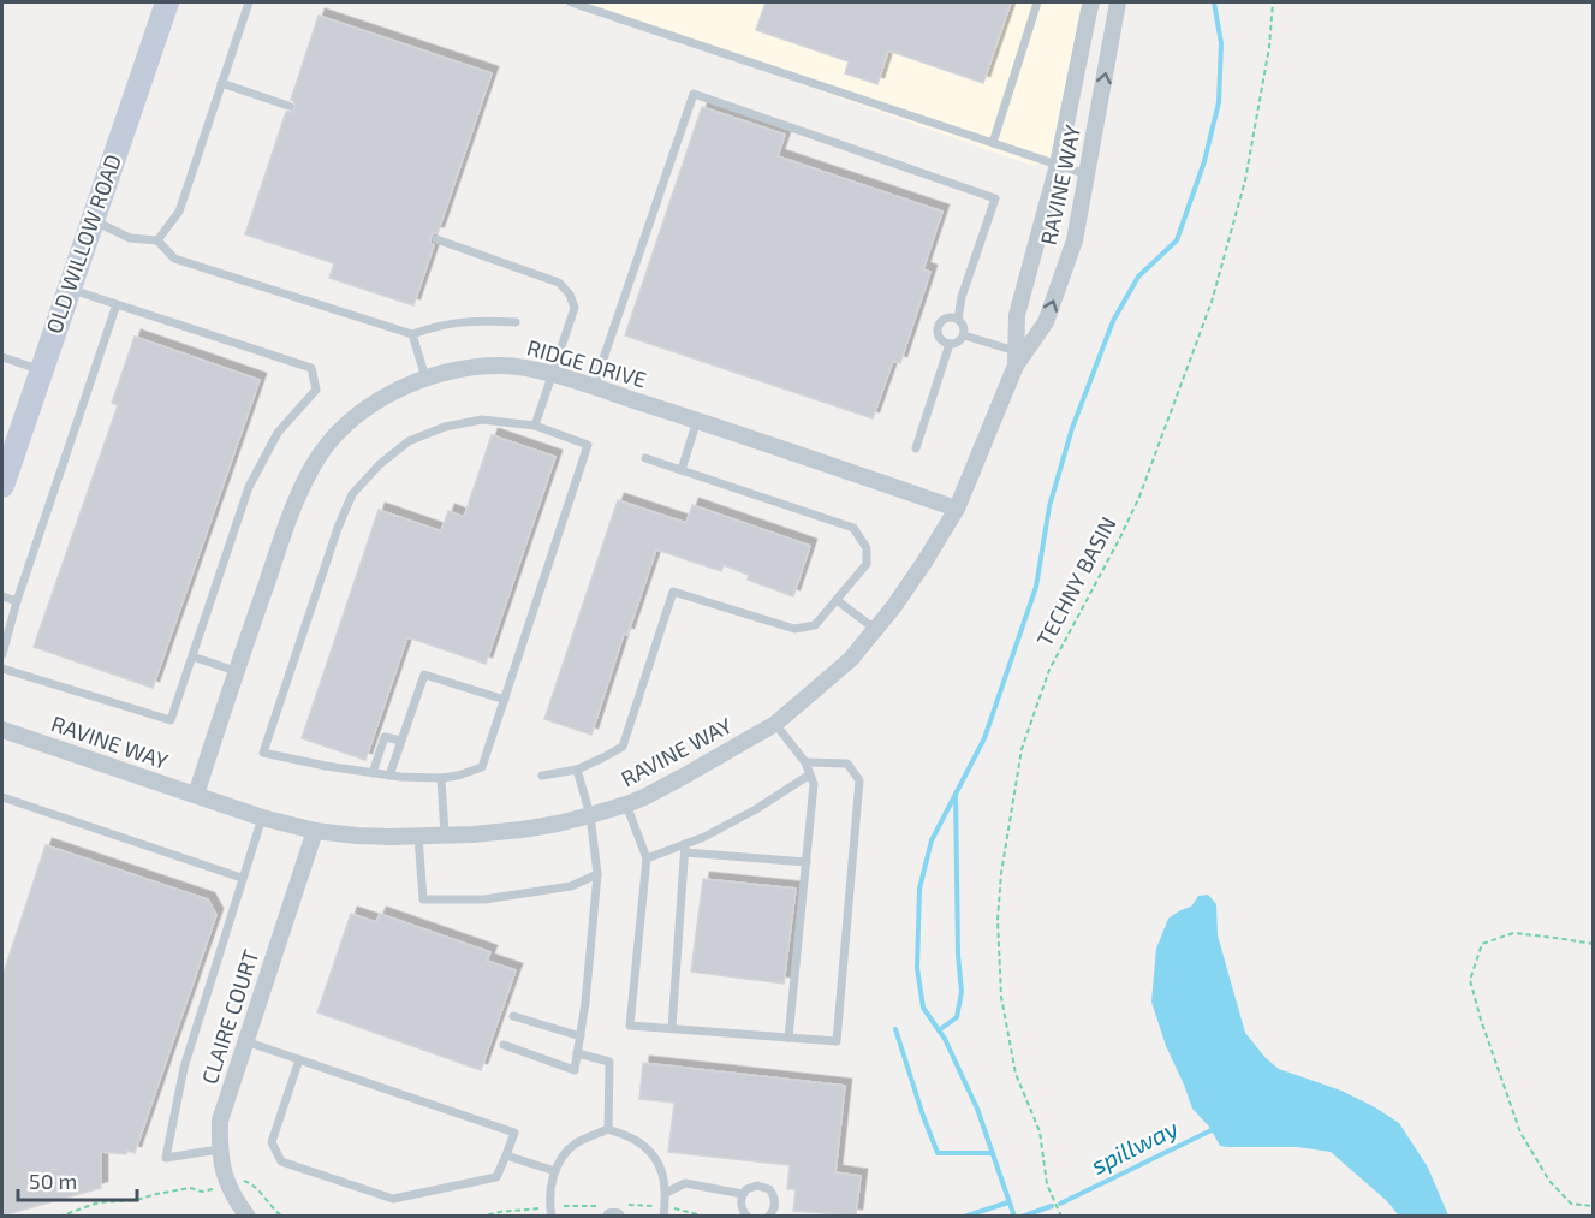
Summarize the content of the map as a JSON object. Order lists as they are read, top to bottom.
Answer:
{
  "streets": {
    "street": [
      "RAVINE WAY",
      "OLD WILLOW ROAD",
      "RIDGE DRIVE",
      "CLAIRE COURT"
    ],
    "path": ["TECHNY BASIN"]
  },
  "crossings": [
    ["RAVINE WAY", "RIDGE DRIVE"],
    ["RAVINE WAY", "CLAIRE COURT"]
  ],
  "water": ["spillway"],
  "scale_bar": "50 m"
}
